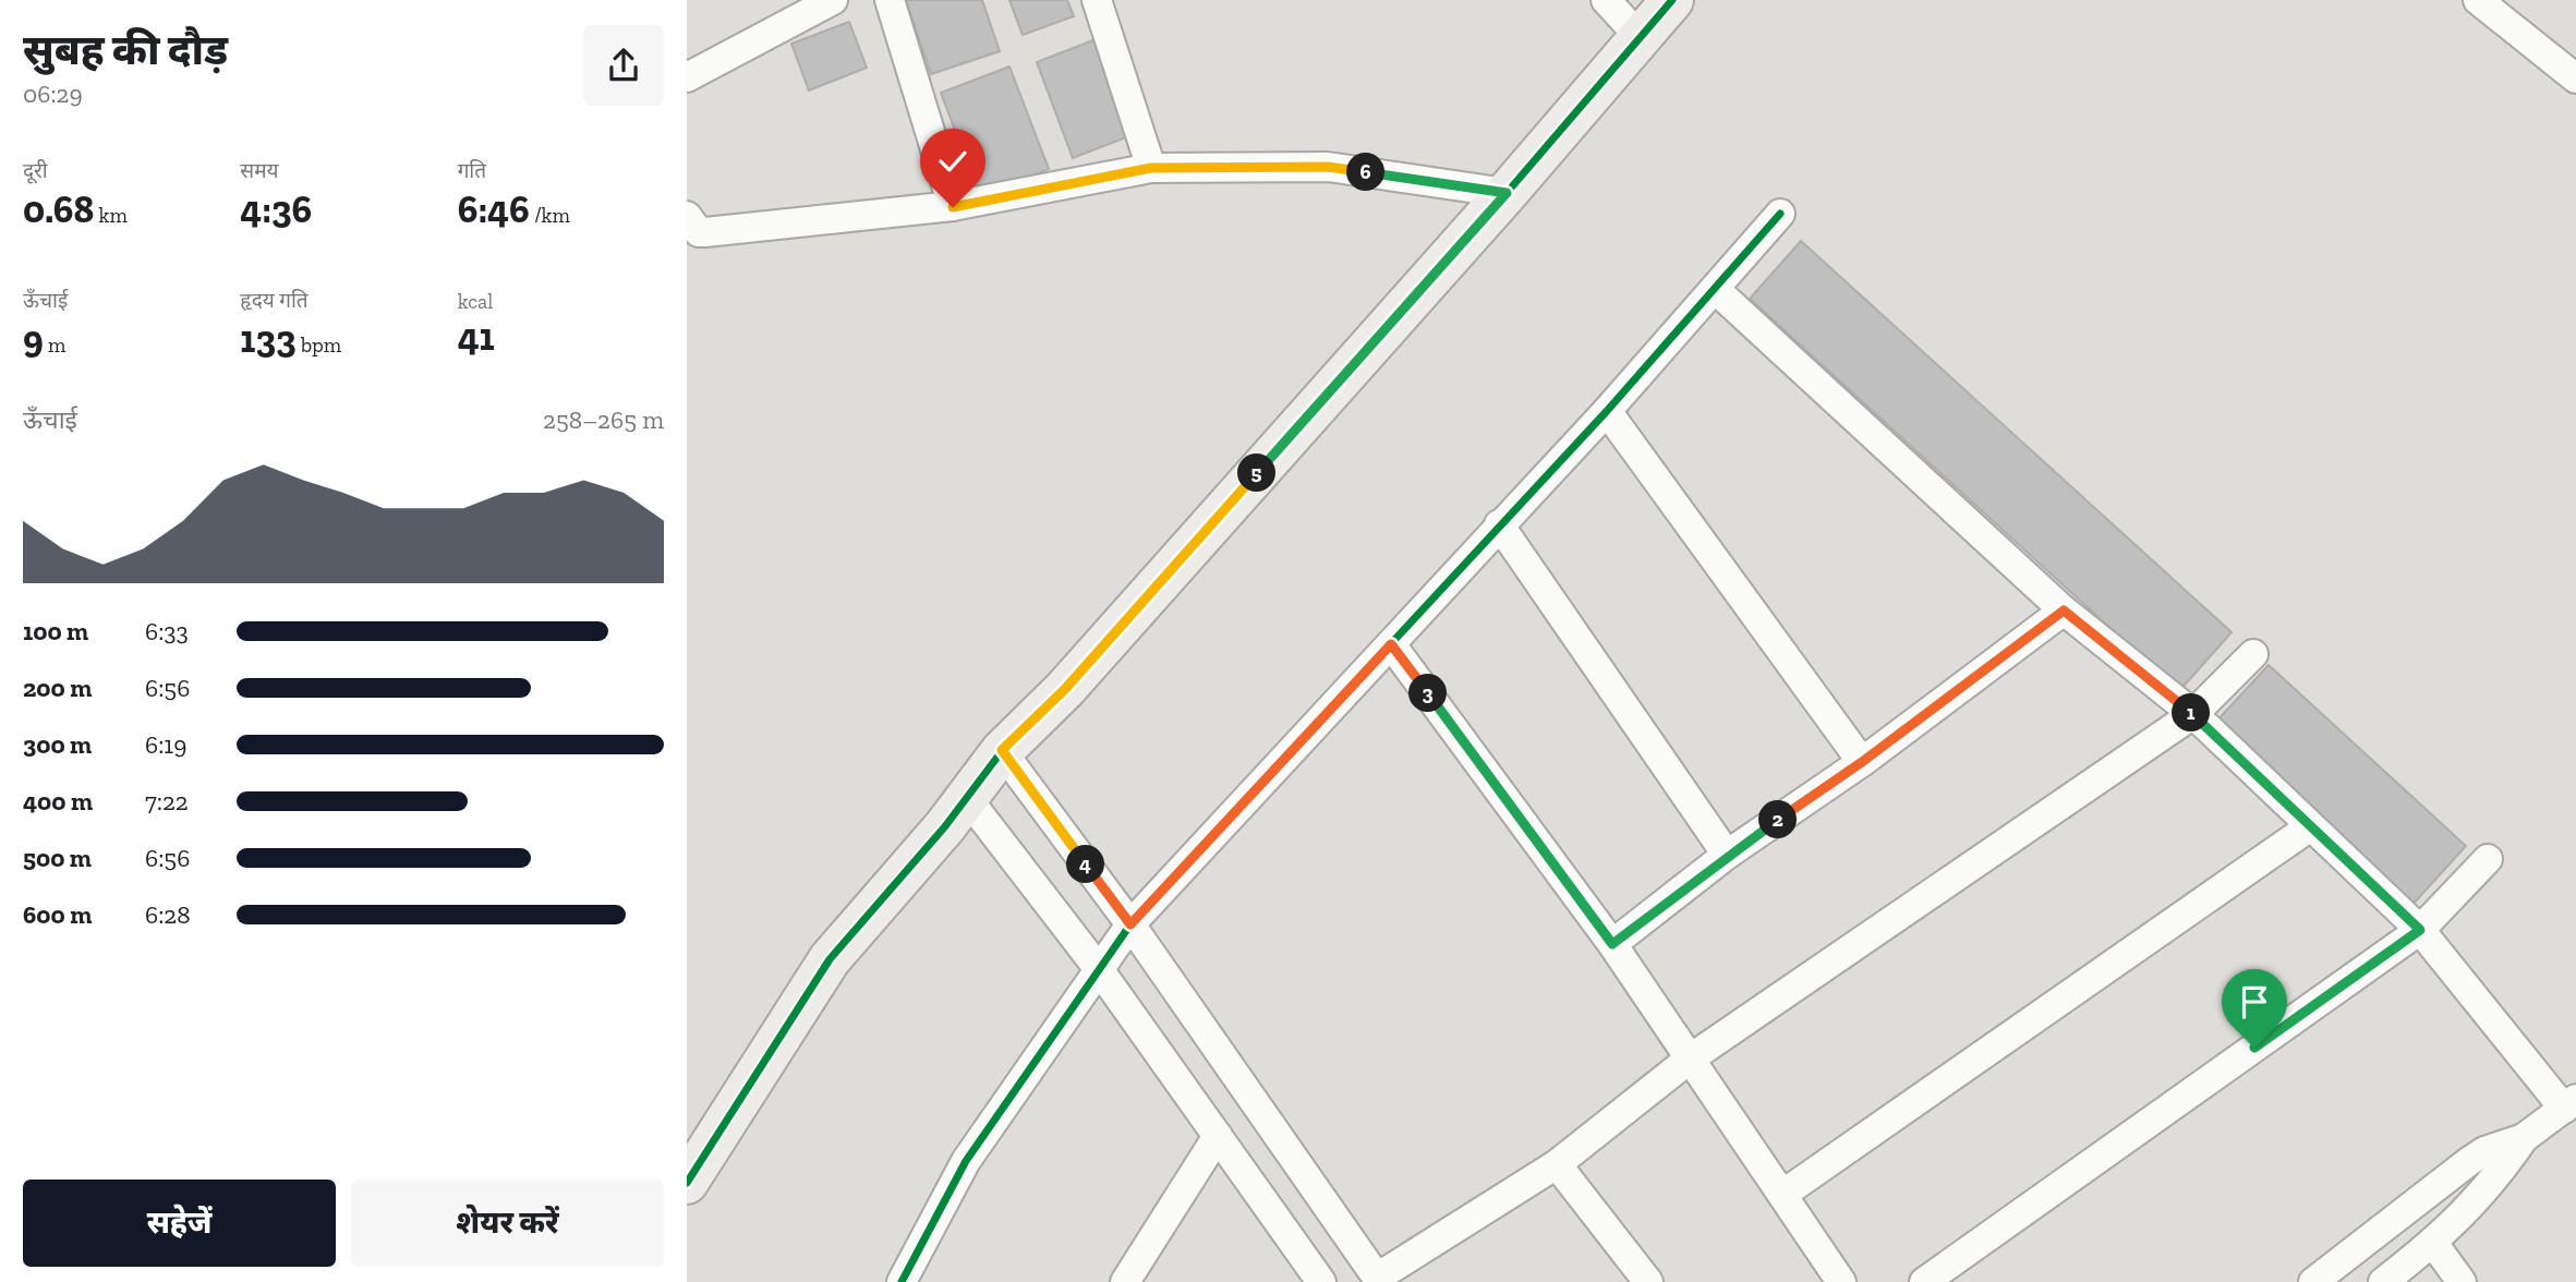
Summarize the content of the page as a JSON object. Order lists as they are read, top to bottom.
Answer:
{
  "page": {
    "heading": ["सुबह की दौड़", "06:29"],
    "stats": [
      ["दूरी", "0.68 km"],
      ["समय", "4:36"],
      ["गति", "6:46 /km"],
      ["ऊँचाई", "9 m"],
      ["हृदय गति", "133 bpm"],
      ["kcal", "41"]
    ],
    "pins": [
      "6",
      "5",
      "3",
      "1",
      "2",
      "4"
    ],
    "chart": ["ऊँचाई", "258–265 m"],
    "list": [
      {
        "name": "100 m",
        "note": "6:33"
      },
      {
        "name": "200 m",
        "note": "6:56"
      },
      {
        "name": "300 m",
        "note": "6:19"
      },
      {
        "name": "400 m",
        "note": "7:22"
      },
      {
        "name": "500 m",
        "note": "6:56"
      },
      {
        "name": "600 m",
        "note": "6:28"
      }
    ],
    "buttons": ["सहेजें", "शेयर करें"]
  }
}
